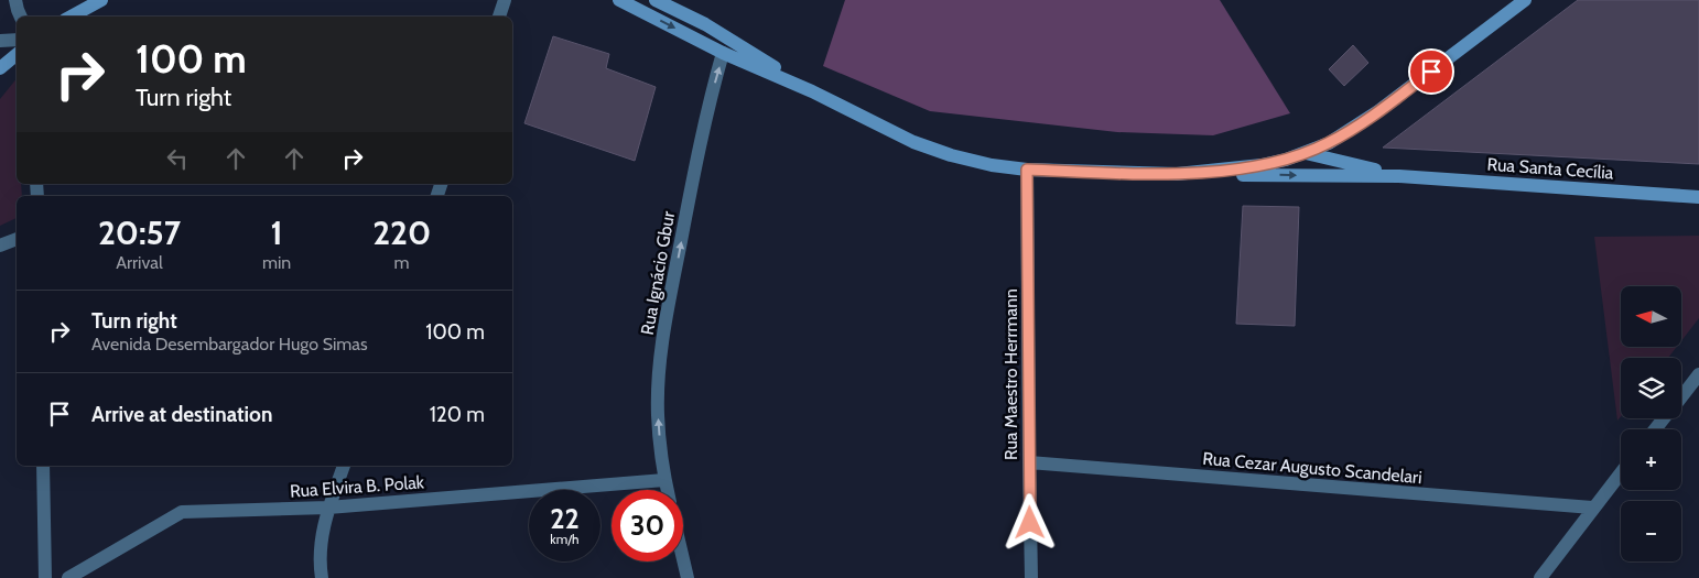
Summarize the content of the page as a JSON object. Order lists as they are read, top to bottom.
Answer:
{
  "streets": {
    "main road": ["Rua Santa Cecília"],
    "street": [
      "Rua Ignácio Gbur",
      "Rua Maestro Herrmann",
      "Rua Cezar Augusto Scandelari",
      "Rua Elvira B. Polak"
    ]
  },
  "crossings": [
    ["Rua Ignácio Gbur", "Rua Elvira B. Polak"],
    ["Rua Maestro Herrmann", "Rua Cezar Augusto Scandelari"]
  ],
  "one_way": ["Rua Ignácio Gbur"],
  "north": "left",
  "page": {
    "turn": ["100 m", "Turn right"],
    "eta": [
      "20:57",
      "Arrival",
      "1",
      "min",
      "220",
      "m"
    ],
    "map_buttons": ["+", "−"],
    "list": [
      {
        "name": "Turn right",
        "note": "Avenida Desembargador Hugo Simas",
        "value": "100 m"
      },
      {
        "name": "Arrive at destination",
        "value": "120 m"
      }
    ],
    "speed": "22 km/h",
    "limit": "30"
  }
}
